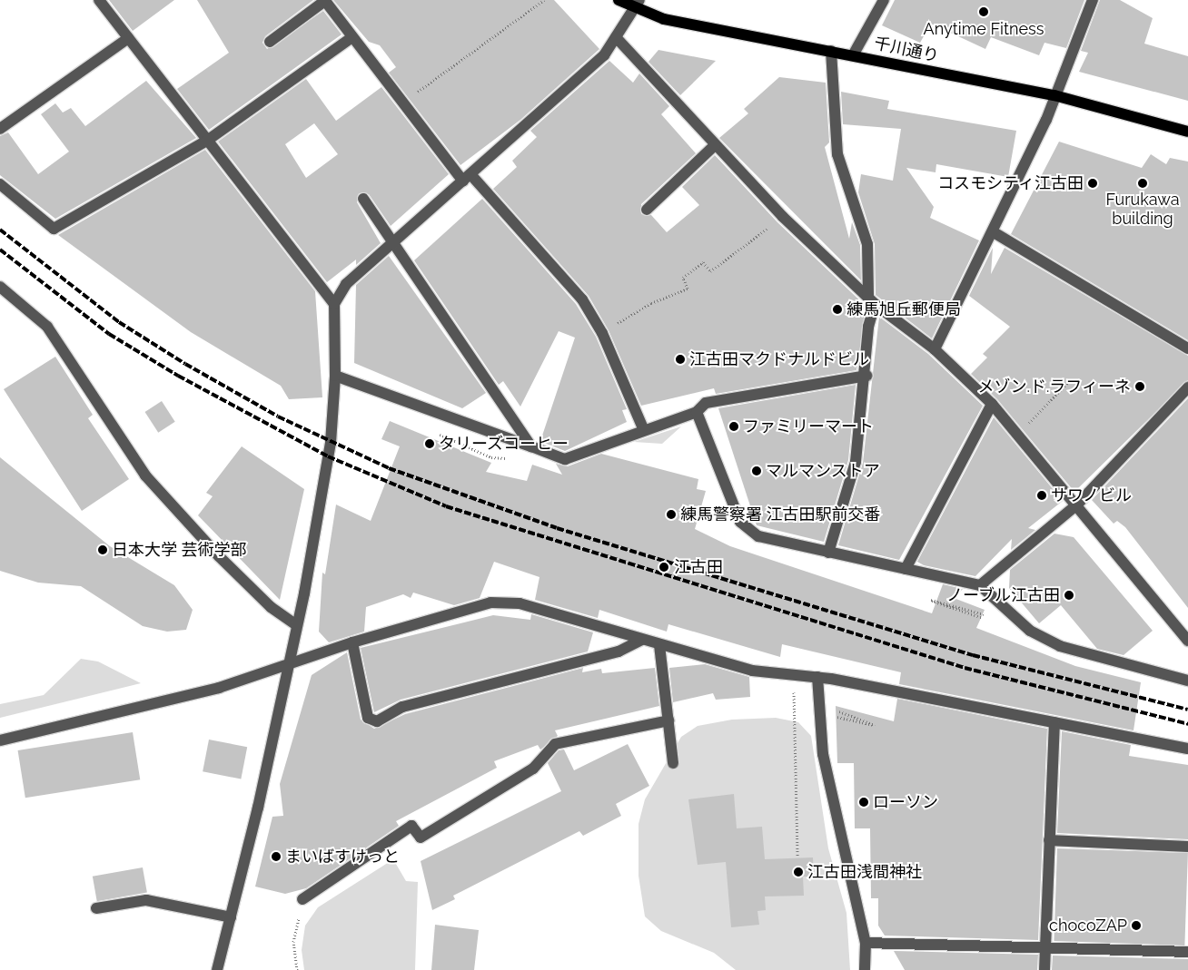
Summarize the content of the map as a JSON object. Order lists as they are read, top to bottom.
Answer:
{
  "streets": {
    "main road": ["千川通り"]
  },
  "places": [
    "Anytime Fitness",
    "コスモシティ江古田",
    "Furukawa building",
    "練馬旭丘郵便局",
    "江古田マクドナルドビル",
    "メゾン.ド.ラフィーネ",
    "ファミリーマート",
    "タリーズコーヒー",
    "マルマンストア",
    "サワノビル",
    "練馬警察署 江古田駅前交番",
    "日本大学 芸術学部",
    "江古田",
    "ノーブル江古田",
    "ローソン",
    "まいばすけっと",
    "江古田浅間神社",
    "chocoZAP"
  ]
}
